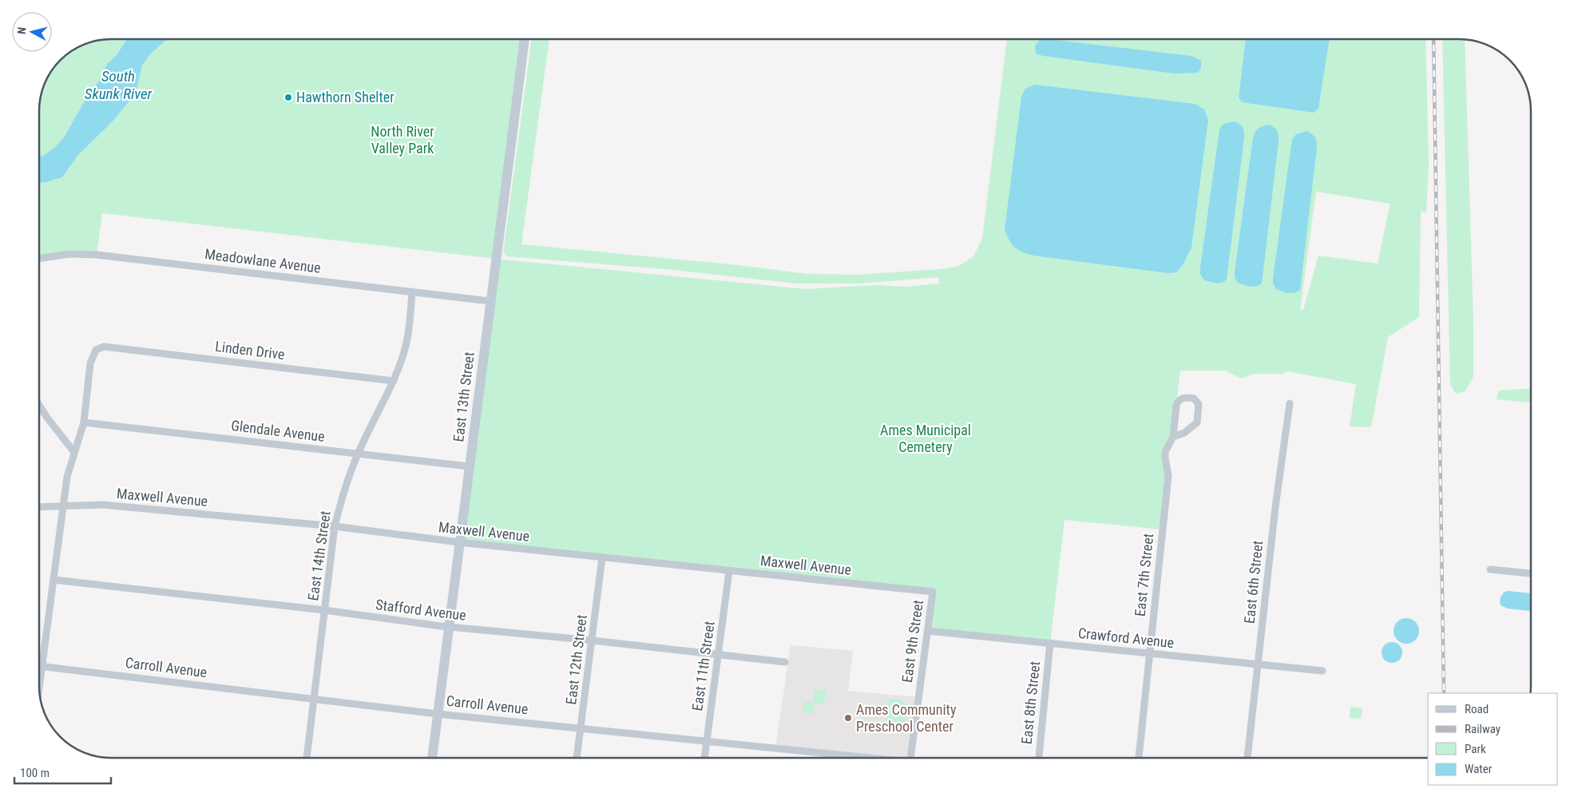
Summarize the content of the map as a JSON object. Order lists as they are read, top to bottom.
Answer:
{
  "streets": {
    "main road": ["East 13th Street"],
    "street": [
      "Meadowlane Avenue",
      "Linden Drive",
      "Glendale Avenue",
      "Maxwell Avenue",
      "East 14th Street",
      "East 7th Street",
      "East 6th Street",
      "Stafford Avenue",
      "Crawford Avenue",
      "East 9th Street",
      "East 12th Street",
      "East 11th Street",
      "Carroll Avenue",
      "East 8th Street"
    ]
  },
  "crossings": [
    ["Meadowlane Avenue", "East 13th Street"],
    ["Meadowlane Avenue", "East 14th Street"],
    ["Linden Drive", "Glendale Avenue"],
    ["Linden Drive", "East 14th Street"],
    ["East 13th Street", "Glendale Avenue"],
    ["East 13th Street", "Maxwell Avenue"],
    ["East 13th Street", "Stafford Avenue"],
    ["East 13th Street", "Carroll Avenue"],
    ["Glendale Avenue", "East 14th Street"],
    ["Maxwell Avenue", "East 14th Street"],
    ["Maxwell Avenue", "East 9th Street"],
    ["Maxwell Avenue", "East 12th Street"],
    ["Maxwell Avenue", "East 11th Street"],
    ["East 14th Street", "Stafford Avenue"],
    ["East 14th Street", "Carroll Avenue"],
    ["East 7th Street", "Crawford Avenue"],
    ["East 6th Street", "Crawford Avenue"],
    ["Stafford Avenue", "East 12th Street"],
    ["Stafford Avenue", "East 11th Street"],
    ["Crawford Avenue", "East 9th Street"],
    ["Crawford Avenue", "East 8th Street"],
    ["East 12th Street", "Carroll Avenue"],
    ["East 11th Street", "Carroll Avenue"]
  ],
  "water": ["South Skunk River"],
  "parks": ["North River Valley Park", "Ames Municipal Cemetery"],
  "places": ["Hawthorn Shelter", "Ames Community Preschool Center"],
  "legend": [
    "Road",
    "Railway",
    "Park",
    "Water"
  ],
  "scale_bar": "100 m",
  "north": "left"
}
